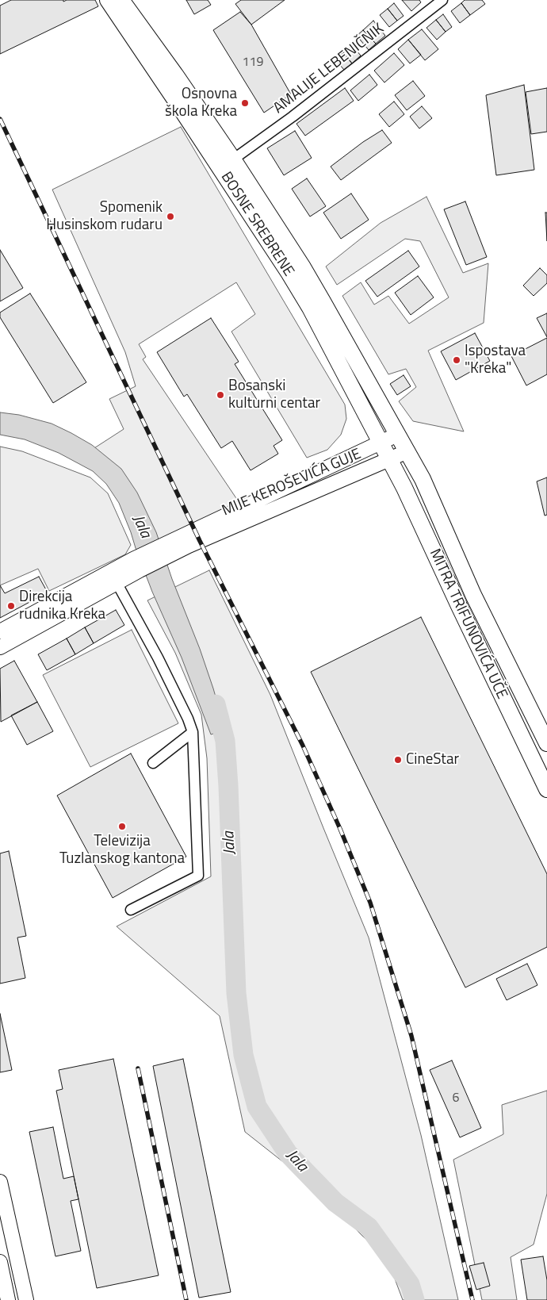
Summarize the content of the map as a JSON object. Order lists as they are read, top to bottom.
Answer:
{
  "streets": {
    "main road": ["BOSNE SREBRENE", "MIJE KEROŠEVIĆA GUJE", "MITRA TRIFUNOVIĆA UČE"],
    "street": ["AMALIJE LEBENIČNIK"]
  },
  "crossings": [
    ["AMALIJE LEBENIČNIK", "BOSNE SREBRENE"],
    ["BOSNE SREBRENE", "MIJE KEROŠEVIĆA GUJE"],
    ["BOSNE SREBRENE", "MITRA TRIFUNOVIĆA UČE"],
    ["MIJE KEROŠEVIĆA GUJE", "MITRA TRIFUNOVIĆA UČE"]
  ],
  "water": ["Jala"],
  "places": [
    "Osnovna škola Kreka",
    "Spomenik Husinskom rudaru",
    "Ispostava \"Kreka\"",
    "Bosanski kulturni centar",
    "Direkcija rudnika Kreka",
    "CineStar",
    "Televizija Tuzlanskog kantona"
  ],
  "house_numbers": ["119", "6"]
}
